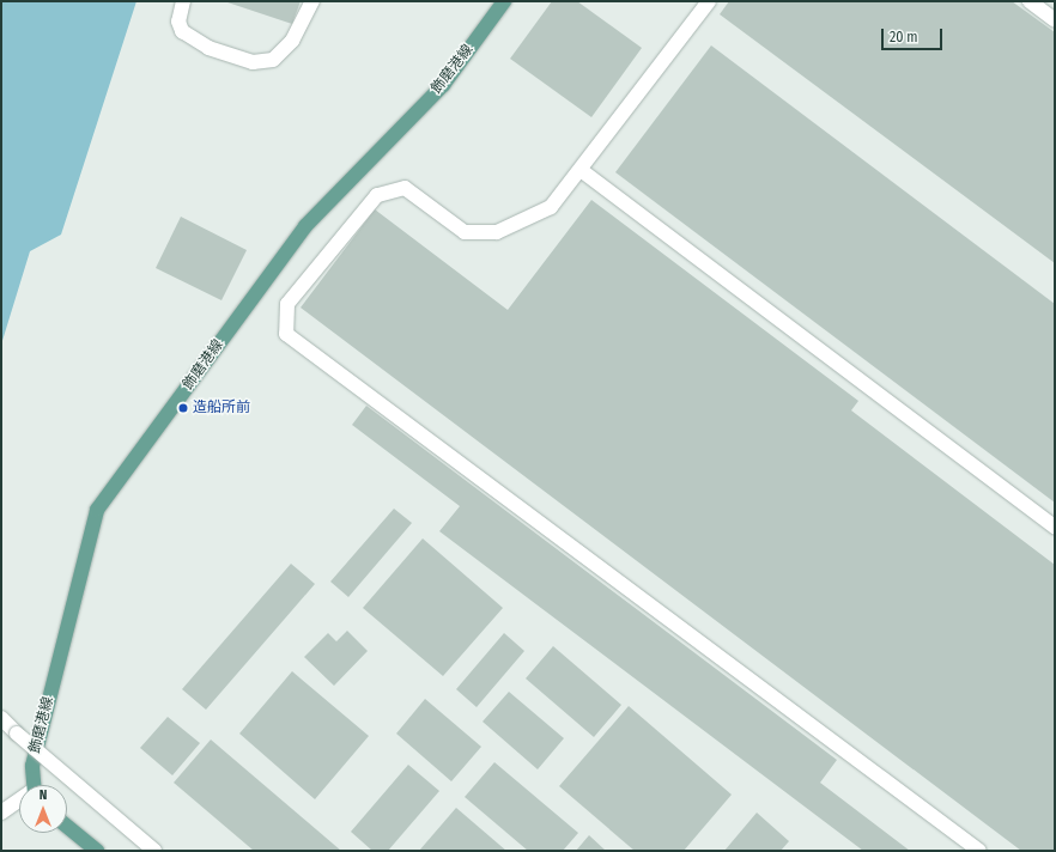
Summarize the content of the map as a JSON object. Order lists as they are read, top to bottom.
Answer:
{
  "streets": {
    "main road": ["飾磨港線"]
  },
  "places": ["造船所前"],
  "scale_bar": "20 m",
  "north": "top"
}
